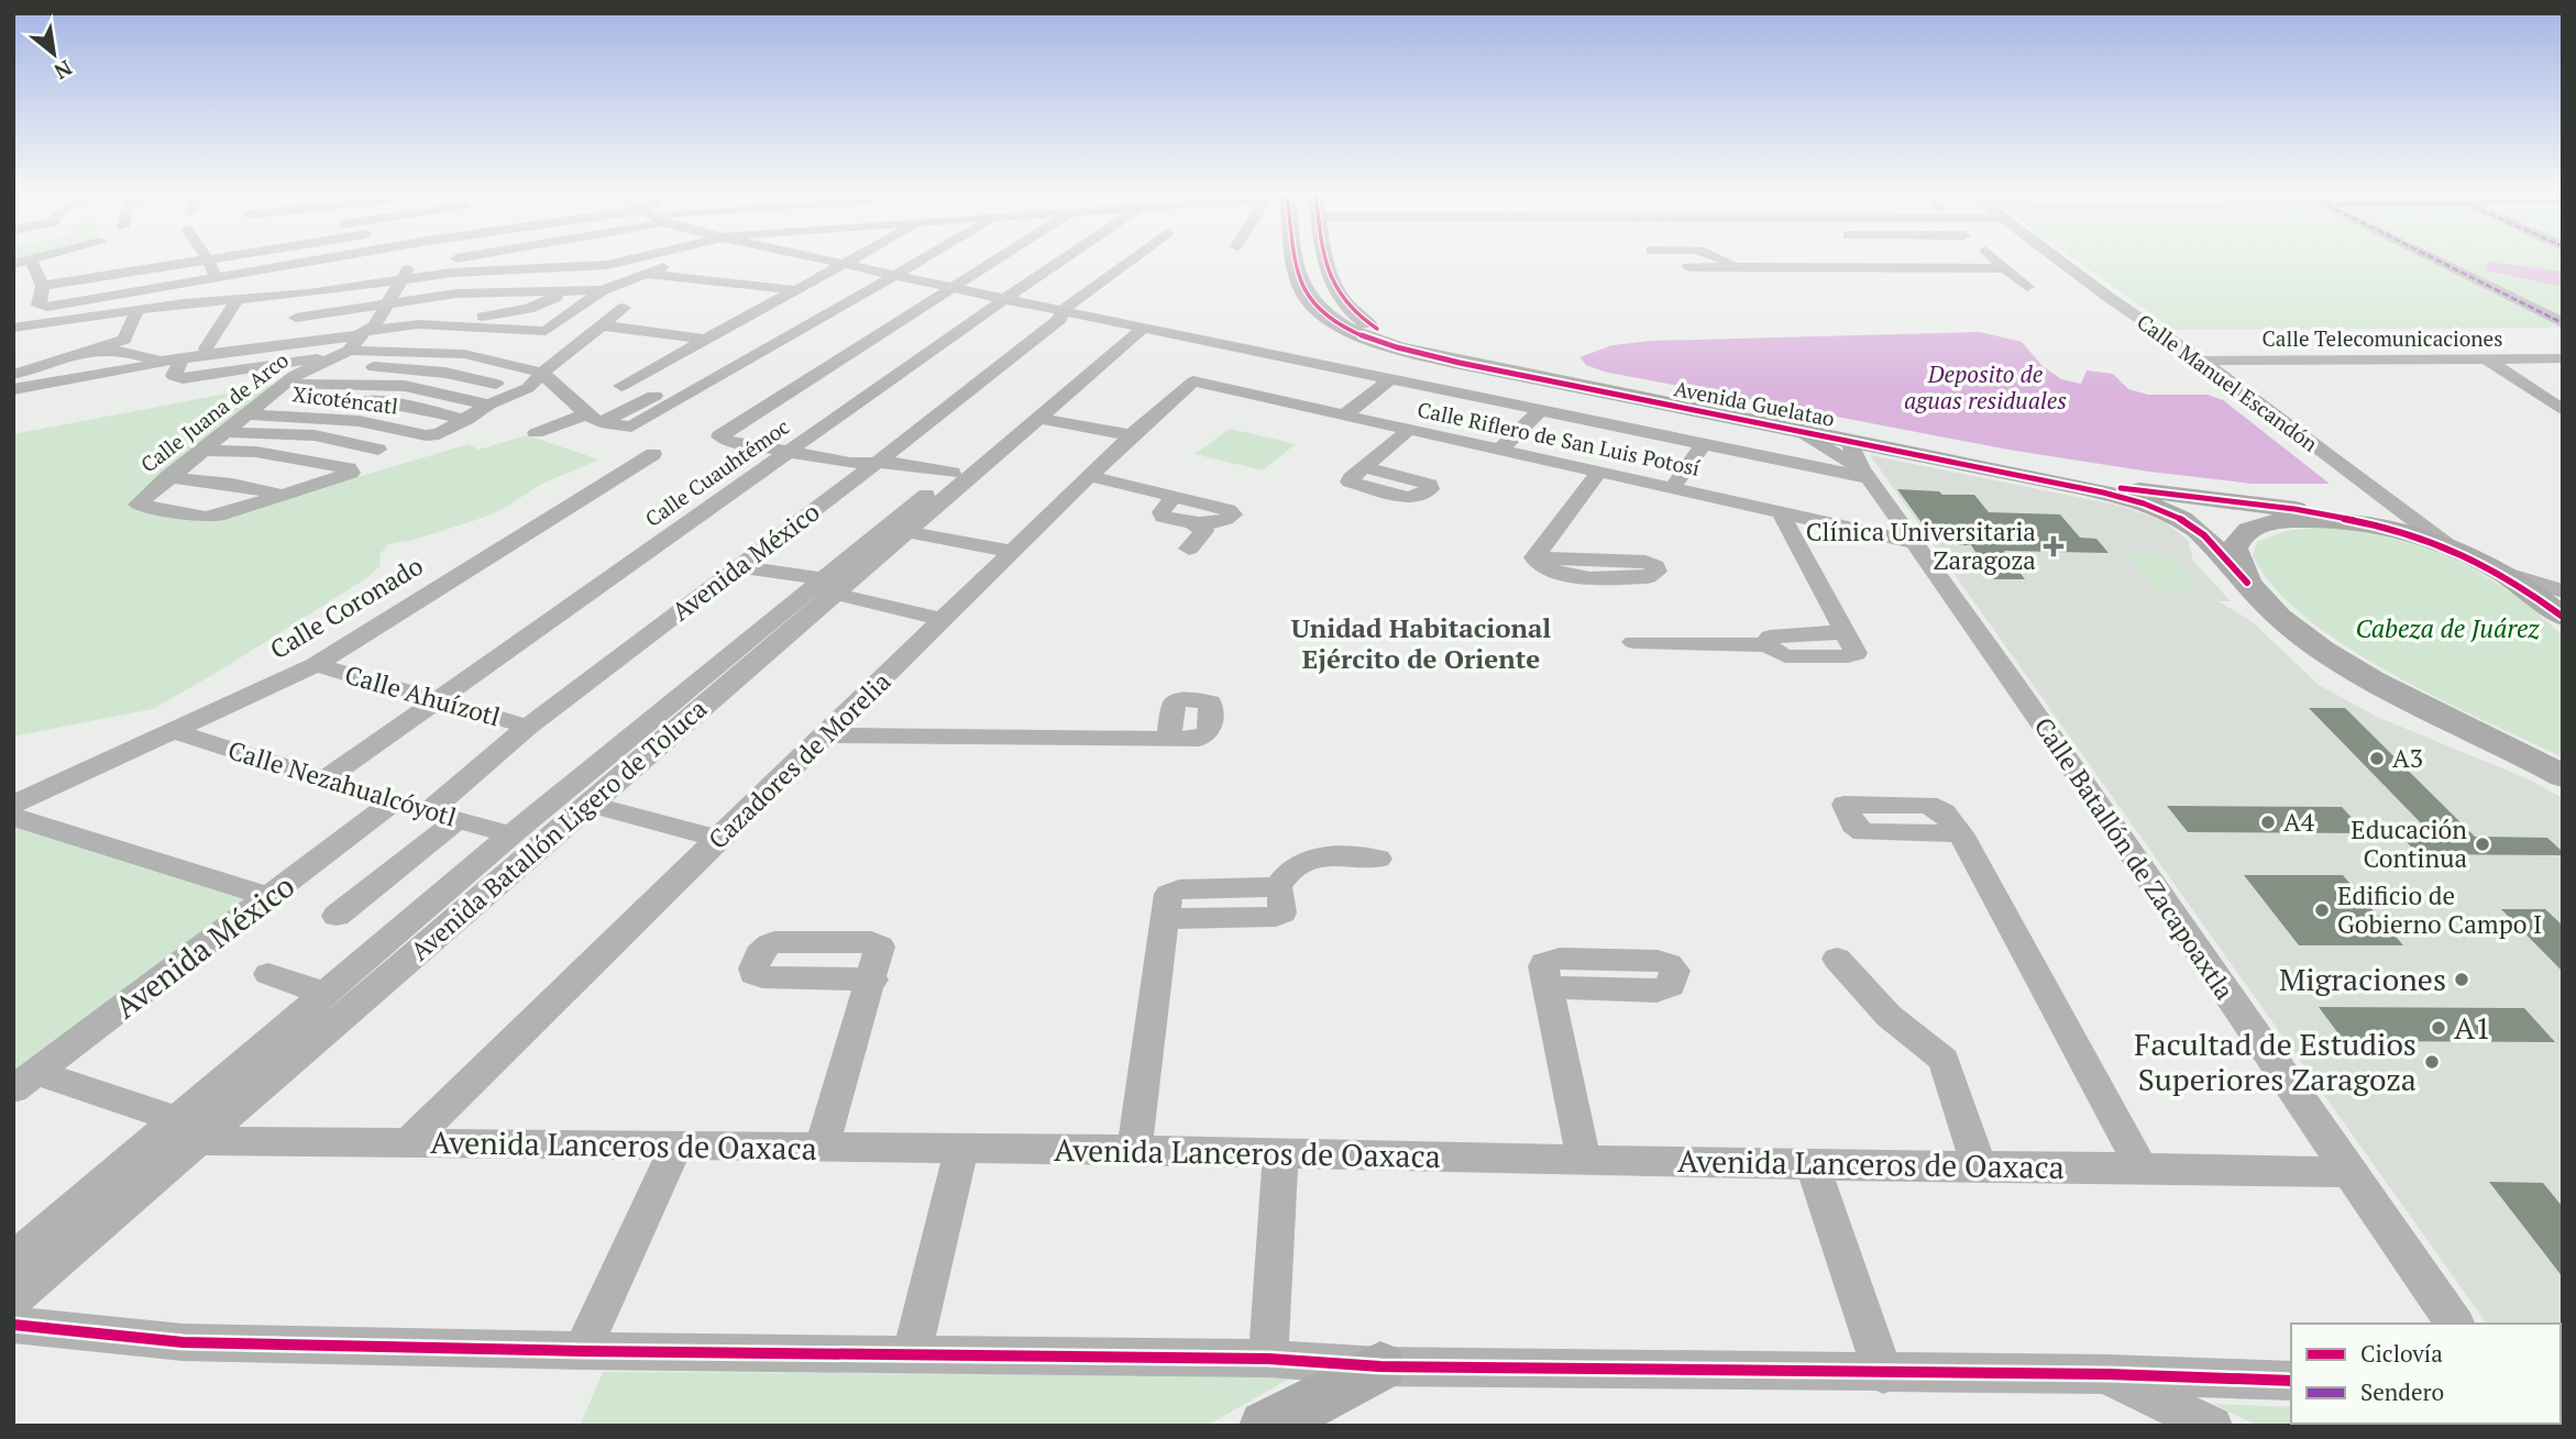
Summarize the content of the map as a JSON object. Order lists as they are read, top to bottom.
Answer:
{
  "streets": {
    "main road": ["Avenida Guelatao"],
    "street": [
      "Calle Telecomunicaciones",
      "Calle Manuel Escandón",
      "Xicoténcatl",
      "Calle Juana de Arco",
      "Calle Riflero de San Luis Potosí",
      "Calle Cuauhtémoc",
      "Avenida México",
      "Calle Coronado",
      "Calle Ahuízotl",
      "Cazadores de Morelia",
      "Calle Nezahualcóyotl",
      "Avenida Batallón Ligero de Toluca",
      "Calle Batallón de Zacapoaxtla",
      "Avenida Lanceros de Oaxaca"
    ]
  },
  "crossings": [
    ["Calle Telecomunicaciones", "Calle Manuel Escandón"],
    ["Xicoténcatl", "Calle Juana de Arco"],
    ["Avenida Guelatao", "Calle Batallón de Zacapoaxtla"],
    ["Calle Riflero de San Luis Potosí", "Cazadores de Morelia"],
    ["Calle Riflero de San Luis Potosí", "Calle Batallón de Zacapoaxtla"],
    ["Calle Cuauhtémoc", "Calle Ahuízotl"],
    ["Calle Cuauhtémoc", "Calle Nezahualcóyotl"],
    ["Avenida México", "Calle Ahuízotl"],
    ["Avenida México", "Calle Nezahualcóyotl"],
    ["Calle Coronado", "Calle Ahuízotl"],
    ["Calle Coronado", "Calle Nezahualcóyotl"],
    ["Cazadores de Morelia", "Avenida Lanceros de Oaxaca"],
    ["Calle Nezahualcóyotl", "Avenida Batallón Ligero de Toluca"],
    ["Avenida Batallón Ligero de Toluca", "Avenida Lanceros de Oaxaca"],
    ["Calle Batallón de Zacapoaxtla", "Avenida Lanceros de Oaxaca"]
  ],
  "districts": ["Unidad Habitacional Ejército de Oriente"],
  "water": ["Deposito de aguas residuales"],
  "parks": ["Cabeza de Juárez"],
  "places": {
    "health": ["Clínica Universitaria Zaragoza"],
    "other": [
      "A3",
      "A4",
      "Educación Continua",
      "Edificio de Gobierno Campo I",
      "Migraciones",
      "A1",
      "Facultad de Estudios Superiores Zaragoza"
    ]
  },
  "legend": ["Ciclovía", "Sendero"],
  "north": "bottom right"
}
